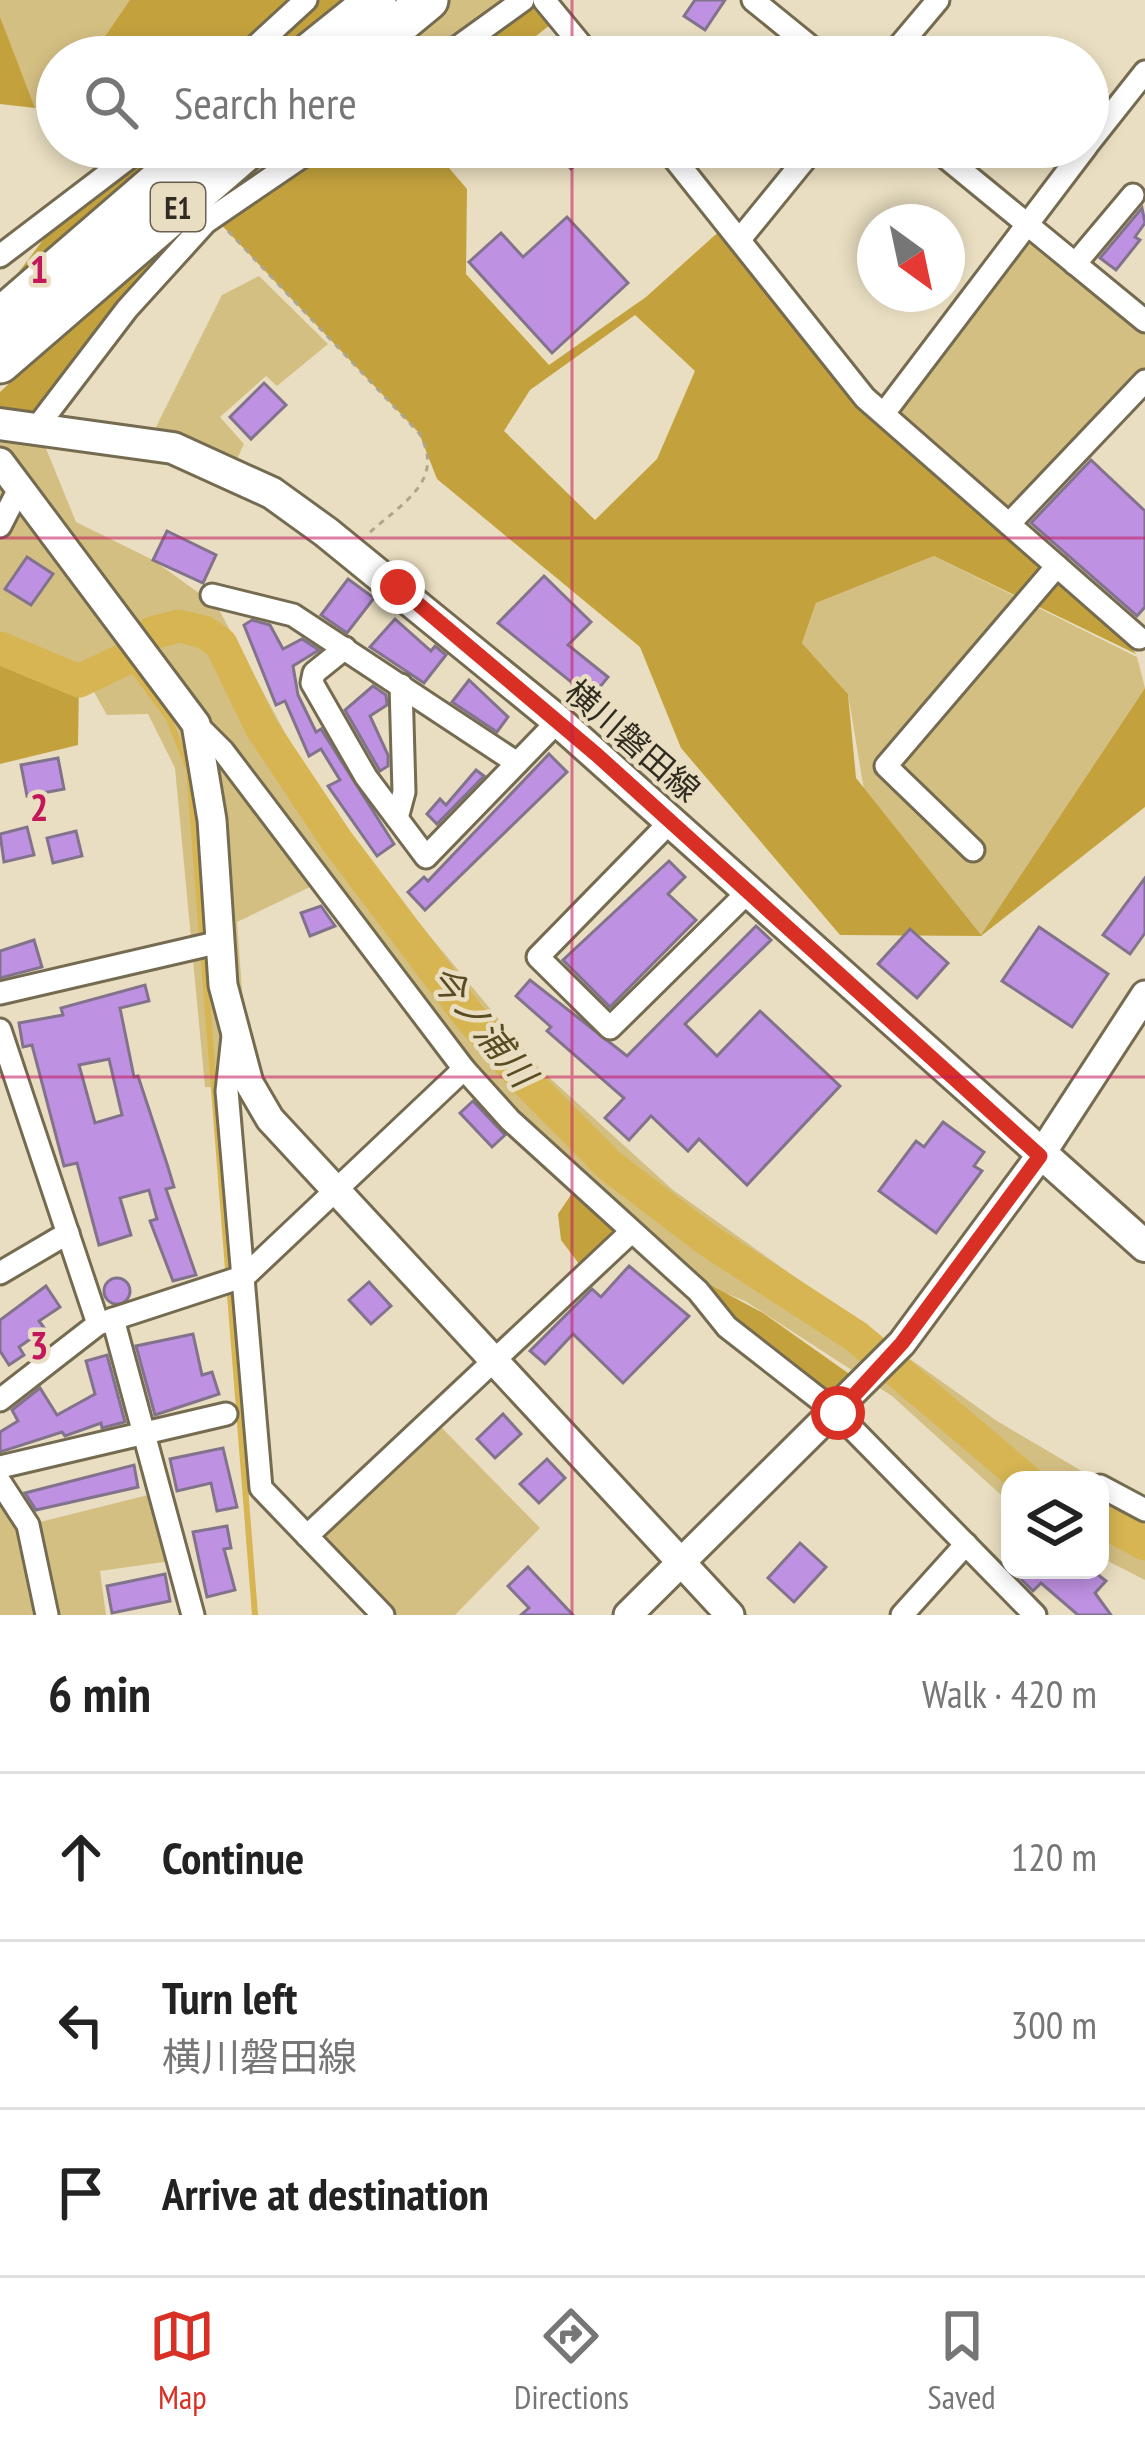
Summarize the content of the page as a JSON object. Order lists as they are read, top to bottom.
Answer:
{
  "streets": {
    "highway": ["E1"],
    "main road": ["横川磐田線"]
  },
  "water": ["今ノ浦川"],
  "north": "bottom right",
  "page": {
    "search": "Search here",
    "heading": ["6 min", "Walk · 420 m"],
    "list": [
      ["Continue", "120 m"],
      ["Turn left", "横川磐田線", "300 m"],
      "Arrive at destination"
    ],
    "nav": ["Map", "Directions", "Saved"]
  },
  "grid": {
    "rows": ["1", "2", "3"]
  }
}
